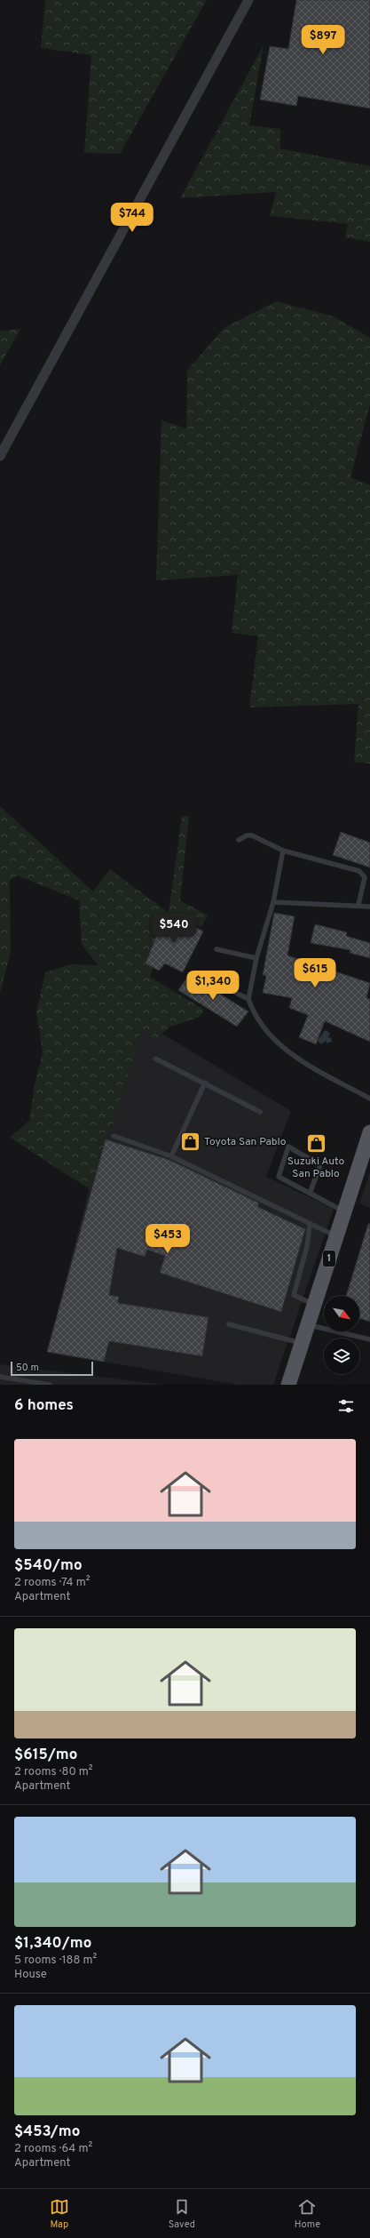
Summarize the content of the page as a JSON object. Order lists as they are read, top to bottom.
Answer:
{
  "streets": {
    "main road": ["1"]
  },
  "places": {
    "shop": ["Toyota San Pablo", "Suzuki Auto San Pablo"]
  },
  "scale_bar": "50 m",
  "north": "bottom right",
  "page": {
    "price": [
      "$897",
      "$744",
      "$540",
      "$615",
      "$1,340",
      "$453"
    ],
    "scale": "50 m",
    "heading": "6 homes",
    "list": [
      {
        "name": "$540/mo",
        "note": "2 rooms · 74 m² · Apartment"
      },
      {
        "name": "$615/mo",
        "note": "2 rooms · 80 m² · Apartment"
      },
      {
        "name": "$1,340/mo",
        "note": "5 rooms · 188 m² · House"
      },
      {
        "name": "$453/mo",
        "note": "2 rooms · 64 m² · Apartment"
      }
    ],
    "tabs": ["Map", "Saved", "Home"]
  }
}
